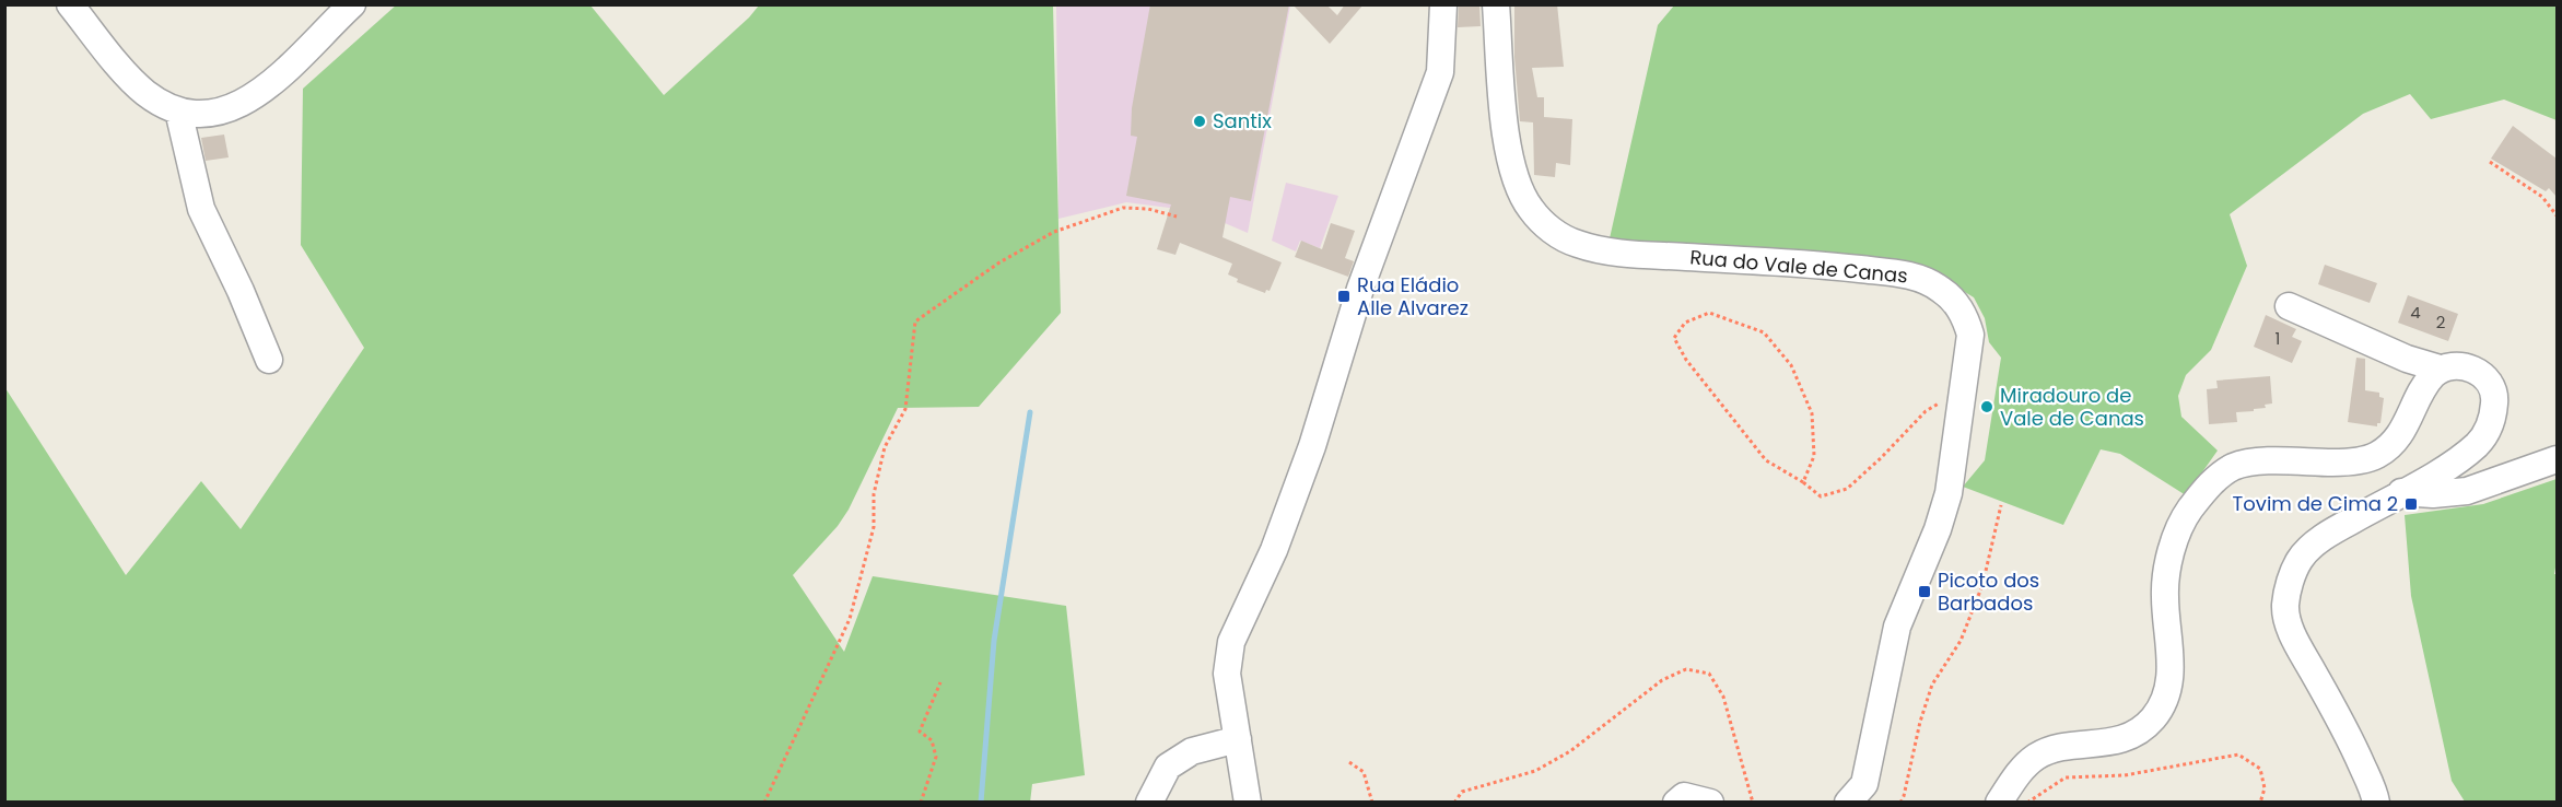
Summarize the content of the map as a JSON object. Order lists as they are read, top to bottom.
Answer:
{
  "streets": {
    "street": ["Rua do Vale de Canas"]
  },
  "places": {
    "other": ["Santix", "Miradouro de Vale de Canas"],
    "transit": ["Rua Eládio Alle Alvarez", "Tovim de Cima 2", "Picoto dos Barbados"]
  },
  "house_numbers": ["4", "2", "1"]
}
